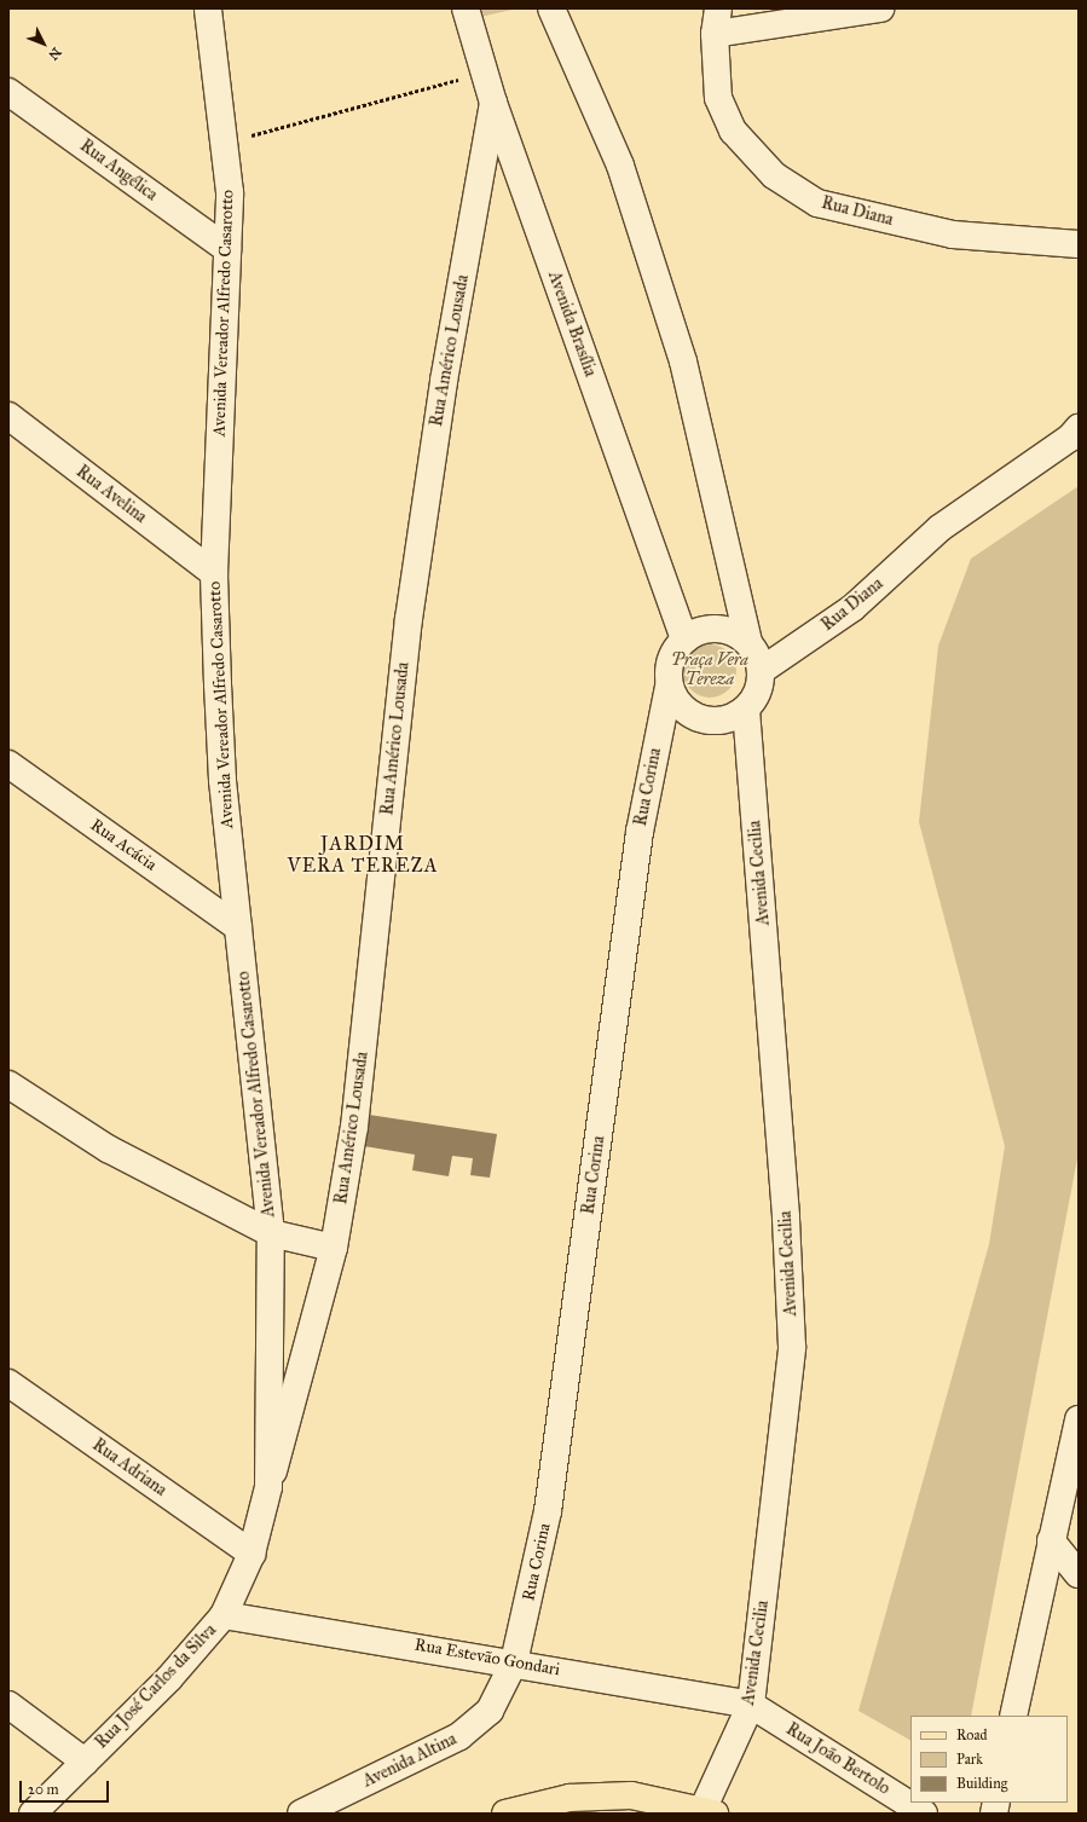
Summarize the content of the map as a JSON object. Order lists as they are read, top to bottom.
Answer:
{
  "streets": {
    "street": [
      "Rua Angélica",
      "Rua Diana",
      "Avenida Vereador Alfredo Casarotto",
      "Avenida Brasília",
      "Rua Américo Lousada",
      "Rua Avelina",
      "Rua Corina",
      "Rua Acácia",
      "Avenida Cecilia",
      "Rua Adriana",
      "Rua Estevão Gondari",
      "Rua José Carlos da Silva",
      "Rua João Bertolo",
      "Avenida Altina"
    ]
  },
  "crossings": [
    ["Rua Angélica", "Avenida Vereador Alfredo Casarotto"],
    ["Rua Diana", "Avenida Brasília"],
    ["Rua Diana", "Rua Corina"],
    ["Rua Diana", "Avenida Cecilia"],
    ["Avenida Vereador Alfredo Casarotto", "Rua Américo Lousada"],
    ["Avenida Vereador Alfredo Casarotto", "Rua Avelina"],
    ["Avenida Vereador Alfredo Casarotto", "Rua Acácia"],
    ["Avenida Vereador Alfredo Casarotto", "Rua José Carlos da Silva"],
    ["Avenida Brasília", "Rua Américo Lousada"],
    ["Avenida Brasília", "Rua Corina"],
    ["Avenida Brasília", "Avenida Cecilia"],
    ["Rua Américo Lousada", "Rua José Carlos da Silva"],
    ["Rua Corina", "Avenida Cecilia"],
    ["Rua Corina", "Rua Estevão Gondari"],
    ["Rua Corina", "Avenida Altina"],
    ["Avenida Cecilia", "Rua Estevão Gondari"],
    ["Avenida Cecilia", "Rua João Bertolo"],
    ["Rua Adriana", "Rua José Carlos da Silva"],
    ["Rua Estevão Gondari", "Rua José Carlos da Silva"],
    ["Rua Estevão Gondari", "Rua João Bertolo"],
    ["Rua Estevão Gondari", "Avenida Altina"]
  ],
  "districts": ["JARDIM VERA TEREZA"],
  "parks": ["Praça Vera Tereza"],
  "legend": ["Road", "Park", "Building"],
  "scale_bar": "20 m",
  "north": "bottom right"
}
